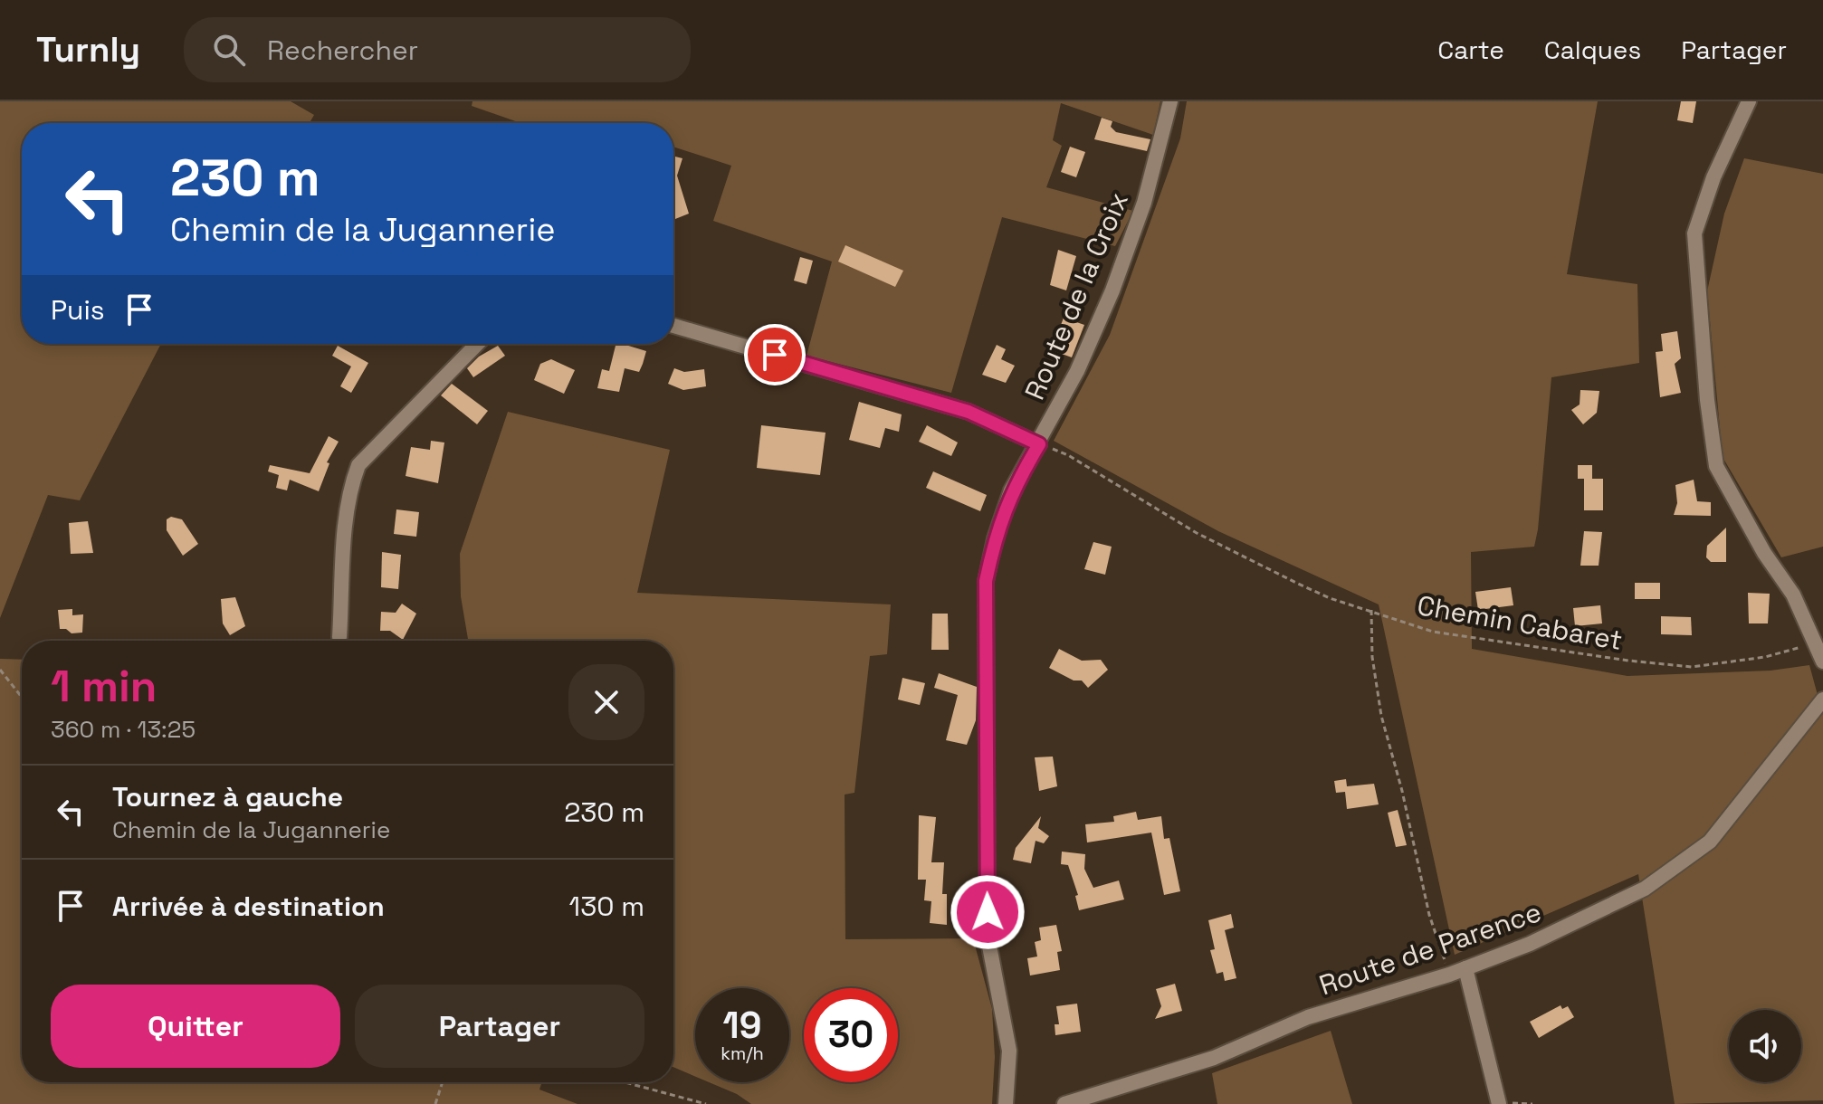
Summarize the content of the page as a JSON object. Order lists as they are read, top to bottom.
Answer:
{
  "streets": {
    "street": ["Route de la Croix", "Route de Parence"],
    "path": ["Chemin Cabaret"]
  },
  "crossings": [
    ["Route de la Croix", "Chemin Cabaret"]
  ],
  "page": {
    "header": "Turnly",
    "search": "Rechercher",
    "nav": ["Carte", "Calques", "Partager"],
    "turn": ["230 m", "Chemin de la Jugannerie"],
    "then": "Puis",
    "heading": ["1 min", "360 m · 13:25"],
    "list": [
      {
        "name": "Tournez à gauche",
        "note": "Chemin de la Jugannerie",
        "value": "230 m"
      },
      {
        "name": "Arrivée à destination",
        "value": "130 m"
      }
    ],
    "buttons": ["Quitter", "Partager"],
    "speed": "19 km/h",
    "limit": "30"
  }
}
